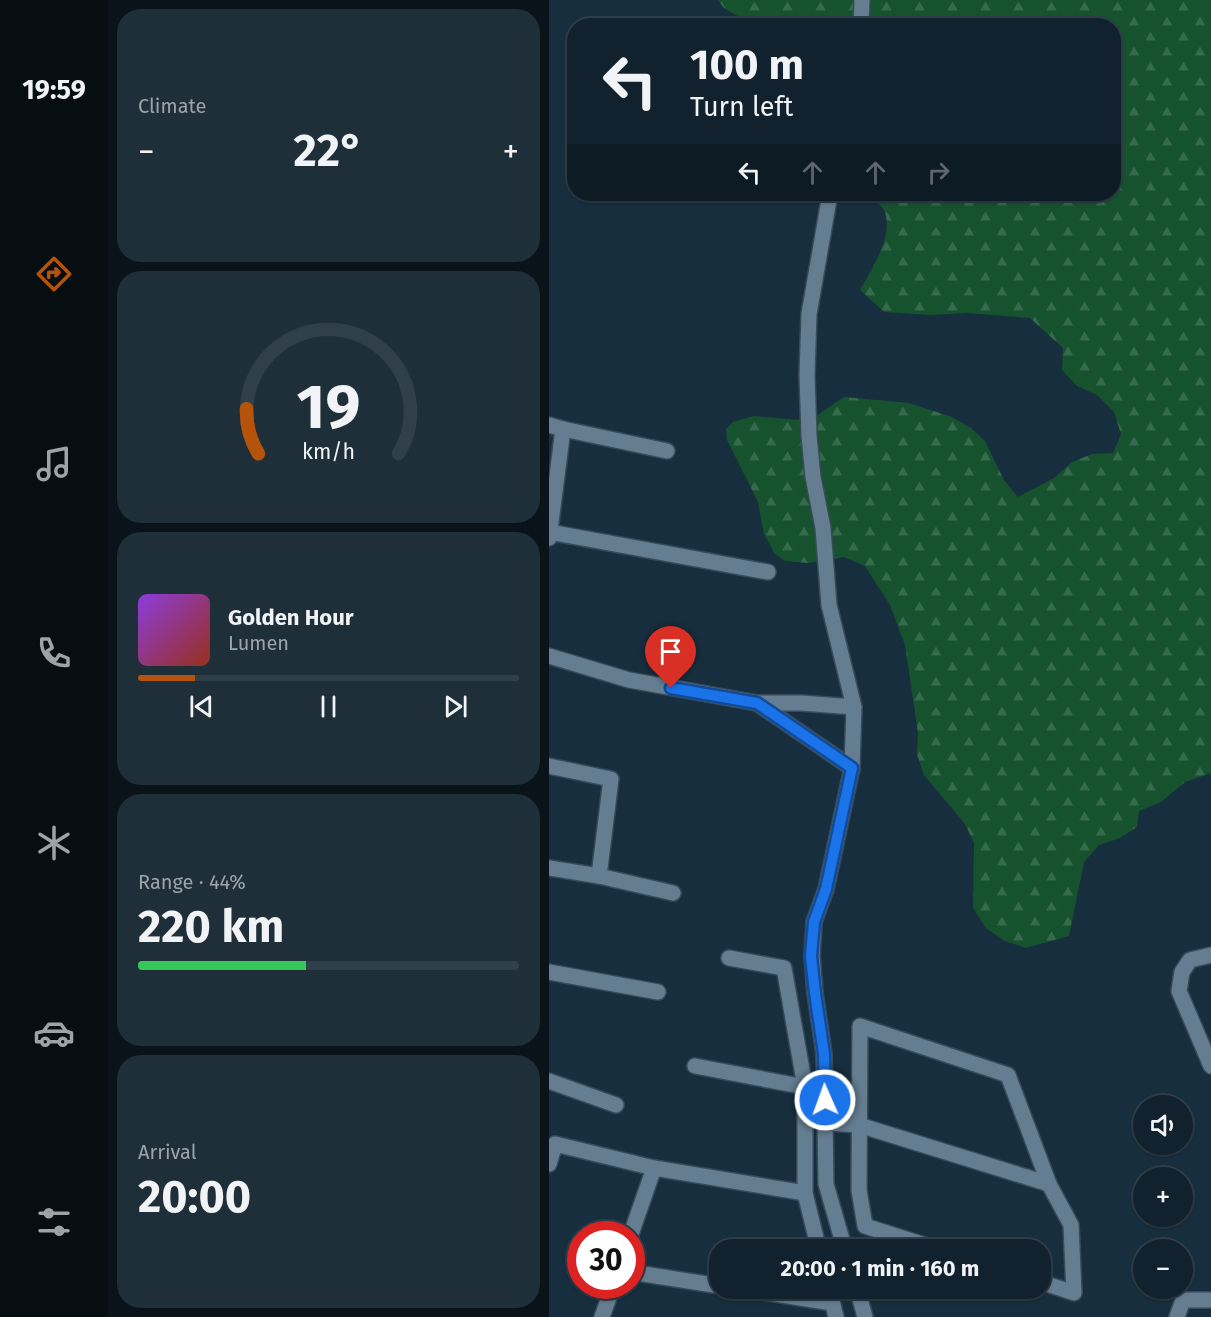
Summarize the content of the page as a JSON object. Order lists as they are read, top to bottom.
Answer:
{
  "page": {
    "tabs": "19:59",
    "tile": [
      "Climate",
      ["Range · 44%", "220 km"],
      ["Arrival", "20:00"]
    ],
    "turn": ["100 m", "Turn left"],
    "heat": ["−", "22°", "+"],
    "song": ["Golden Hour", "Lumen"],
    "map_buttons": ["+", "−"],
    "limit": "30",
    "trip": "20:00 · 1 min · 160 m",
    "gauge": ["19", "km/h"]
  }
}
